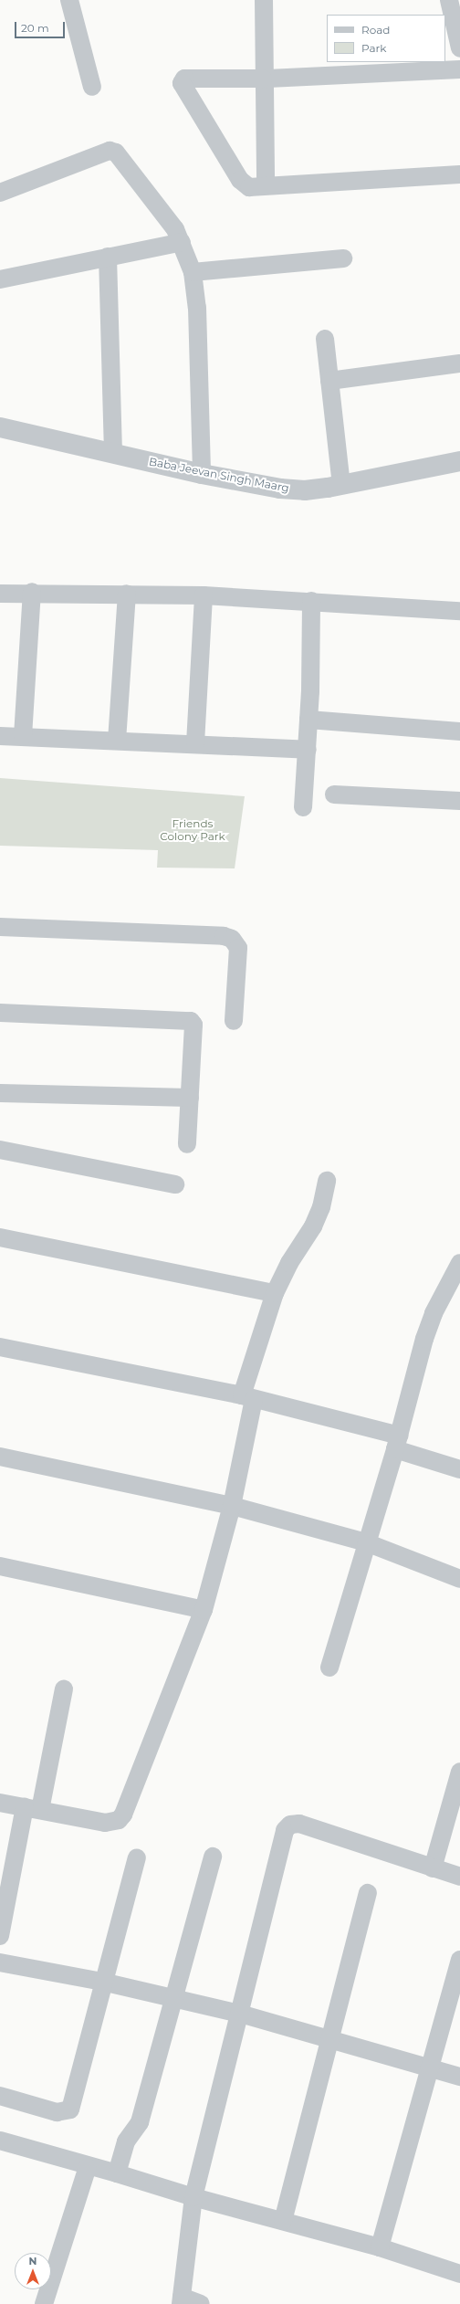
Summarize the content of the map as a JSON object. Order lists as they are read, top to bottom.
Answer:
{
  "streets": {
    "street": ["Baba Jeevan Singh Maarg"]
  },
  "parks": ["Friends Colony Park"],
  "legend": ["Road", "Park"],
  "scale_bar": "20 m",
  "north": "top"
}
